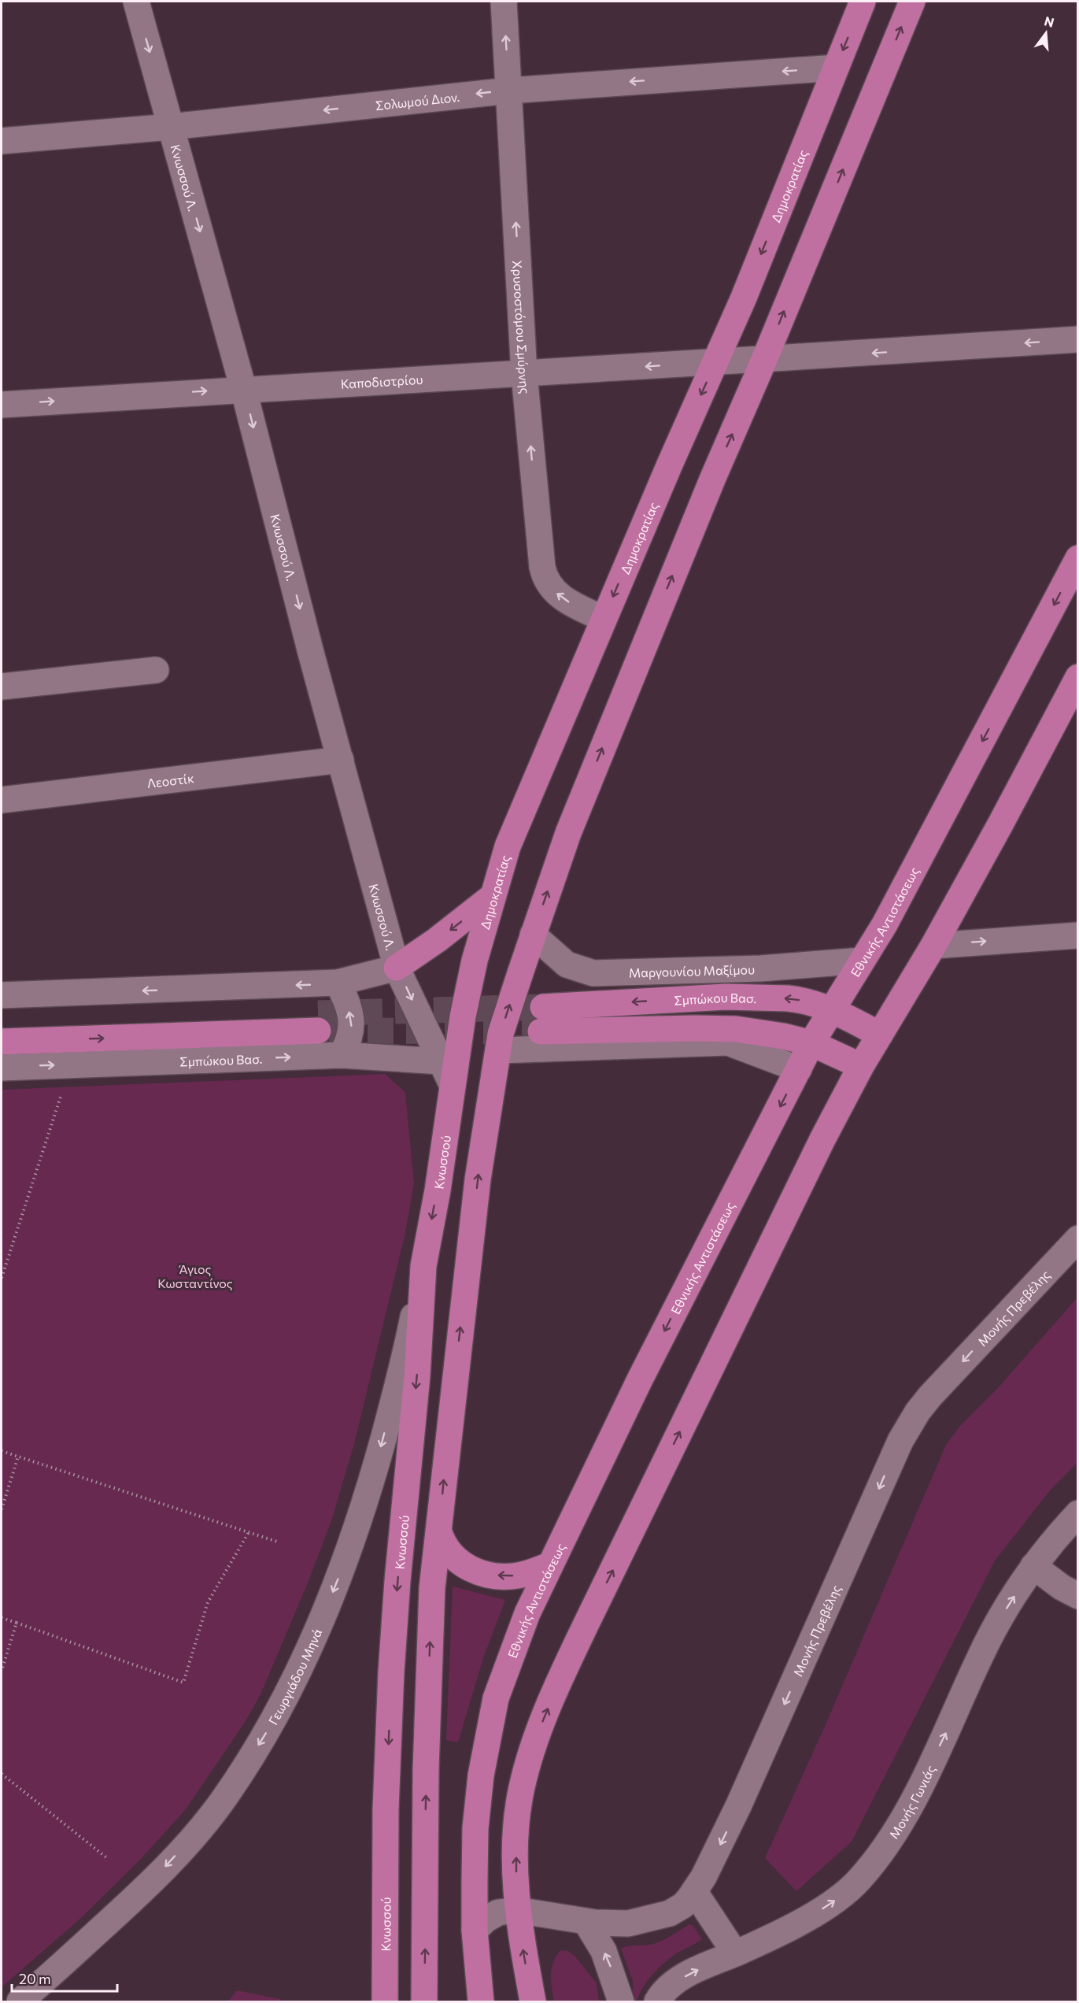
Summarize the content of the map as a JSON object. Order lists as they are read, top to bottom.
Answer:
{
  "streets": {
    "main road": [
      "Δημοκρατίας",
      "Εθνικής Αντιστάσεως",
      "Σμπώκου Βασ.",
      "Κνωσσού"
    ],
    "street": [
      "Σολωμού Διον.",
      "Κνωσσού Λ.",
      "Χρυσοστόμου Σμύρνης",
      "Καποδιστρίου",
      "Λεοστίκ",
      "Μαργουνίου Μαξίμου",
      "Μονής Πρεβέλης",
      "Γεωργιάδου Μηνά",
      "Μονής Γωνιάς"
    ]
  },
  "crossings": [
    ["Σολωμού Διον.", "Κνωσσού Λ."],
    ["Σολωμού Διον.", "Δημοκρατίας"],
    ["Σολωμού Διον.", "Χρυσοστόμου Σμύρνης"],
    ["Κνωσσού Λ.", "Δημοκρατίας"],
    ["Κνωσσού Λ.", "Καποδιστρίου"],
    ["Κνωσσού Λ.", "Λεοστίκ"],
    ["Κνωσσού Λ.", "Σμπώκου Βασ."],
    ["Κνωσσού Λ.", "Κνωσσού"],
    ["Δημοκρατίας", "Χρυσοστόμου Σμύρνης"],
    ["Δημοκρατίας", "Καποδιστρίου"],
    ["Δημοκρατίας", "Κνωσσού"],
    ["Χρυσοστόμου Σμύρνης", "Καποδιστρίου"],
    ["Εθνικής Αντιστάσεως", "Μαργουνίου Μαξίμου"],
    ["Εθνικής Αντιστάσεως", "Σμπώκου Βασ."],
    ["Κνωσσού", "Γεωργιάδου Μηνά"]
  ],
  "one_way": [
    "Σολωμού Διον.",
    "Κνωσσού Λ.",
    "Χρυσοστόμου Σμύρνης",
    "Μονής Πρεβέλης",
    "Γεωργιάδου Μηνά",
    "Μονής Γωνιάς"
  ],
  "parks": ["Άγιος Κωσταντίνος"],
  "scale_bar": "20 m",
  "north": "top"
}
